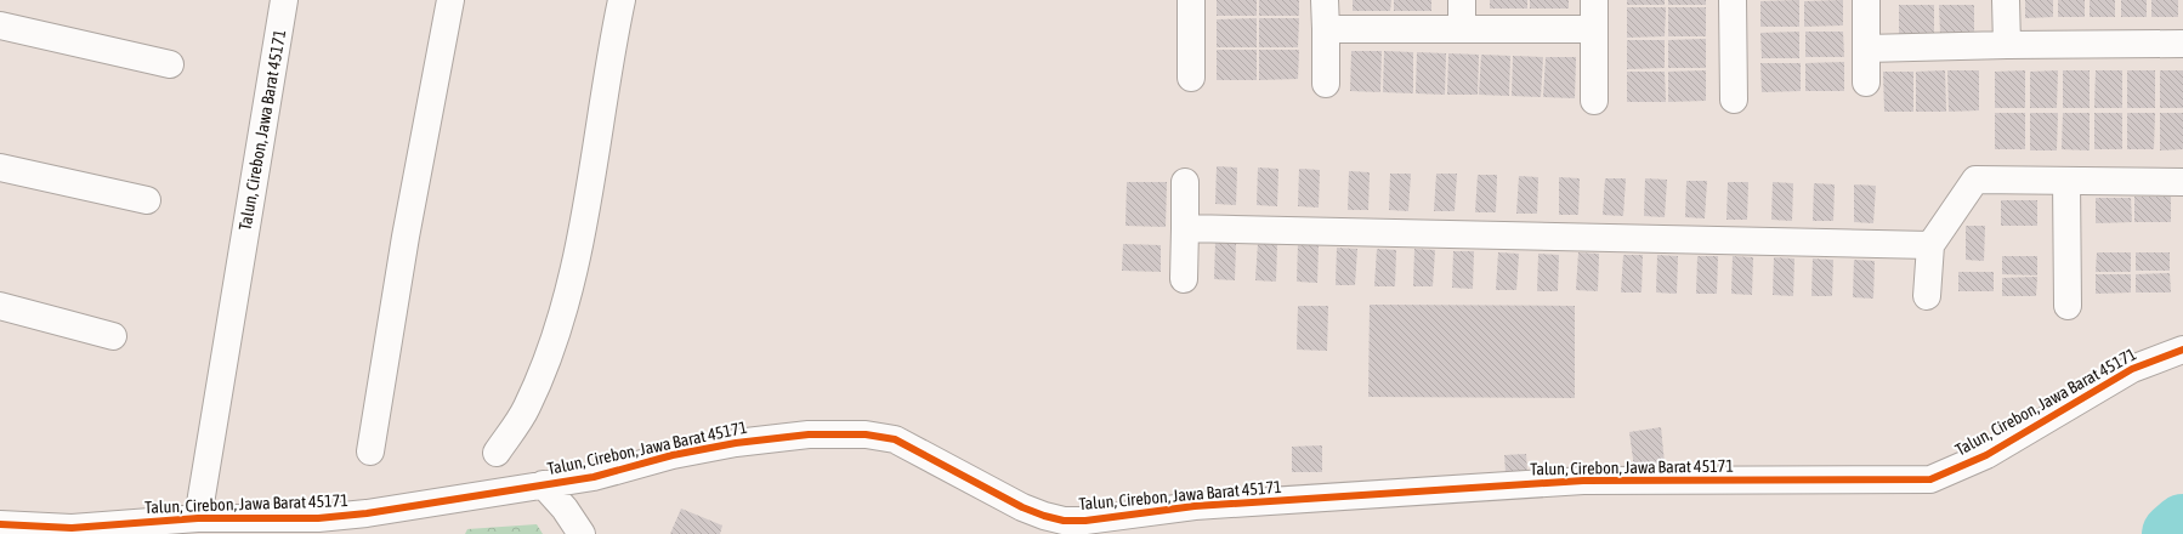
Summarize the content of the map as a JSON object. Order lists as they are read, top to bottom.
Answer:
{
  "streets": {
    "street": ["Talun, Cirebon, Jawa Barat 45171"]
  }
}
